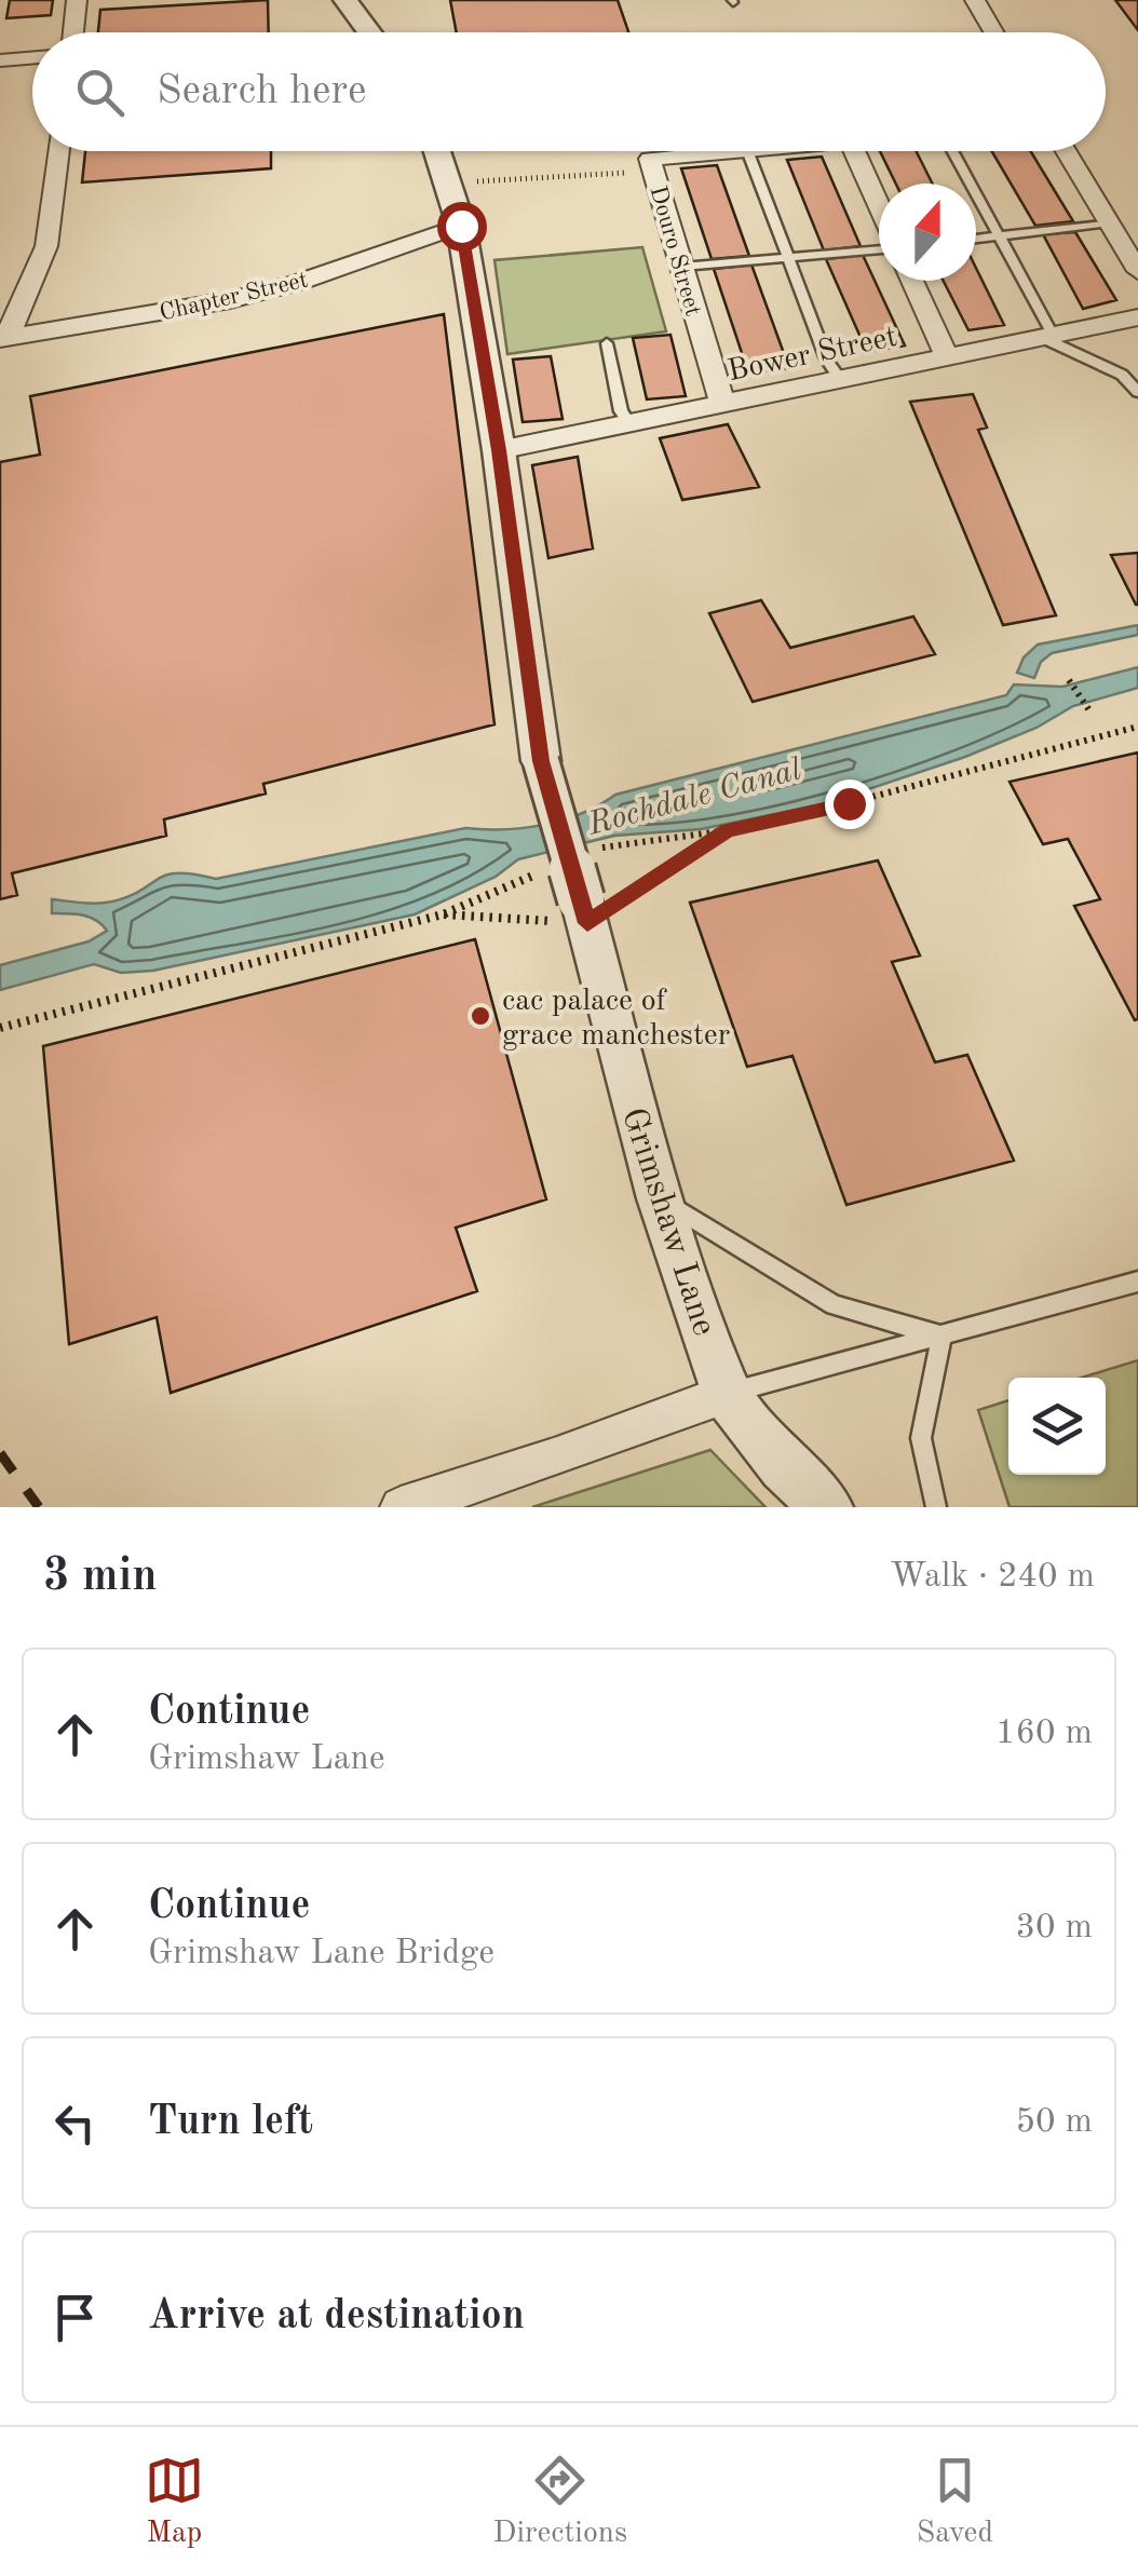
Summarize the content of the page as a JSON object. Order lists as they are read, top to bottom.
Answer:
{
  "streets": {
    "street": [
      "Douro Street",
      "Chapter Street",
      "Bower Street",
      "Grimshaw Lane"
    ]
  },
  "crossings": [
    ["Douro Street", "Bower Street"],
    ["Bower Street", "Grimshaw Lane"]
  ],
  "water": ["Rochdale Canal"],
  "places": ["cac palace of grace manchester"],
  "north": "top",
  "page": {
    "search": "Search here",
    "heading": ["3 min", "Walk · 240 m"],
    "list": [
      ["Continue", "Grimshaw Lane", "160 m"],
      ["Continue", "Grimshaw Lane Bridge", "30 m"],
      ["Turn left", "50 m"],
      "Arrive at destination"
    ],
    "nav": ["Map", "Directions", "Saved"]
  }
}
